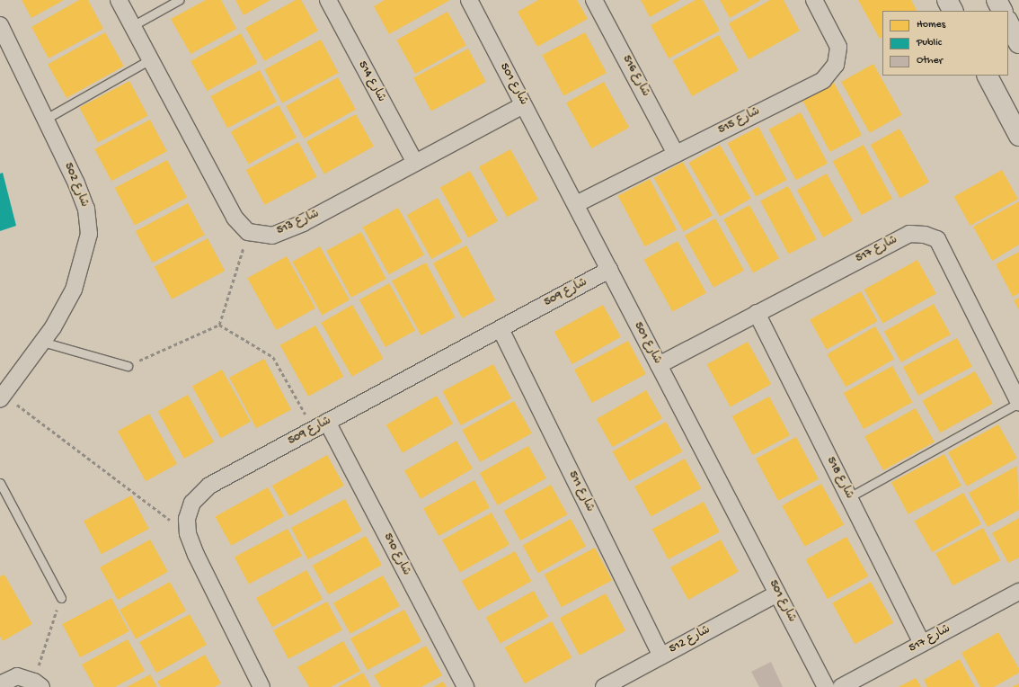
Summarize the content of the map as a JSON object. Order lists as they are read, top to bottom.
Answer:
{
  "streets": {
    "street": [
      "شارع 516",
      "شارع 514",
      "شارع 501",
      "شارع 515",
      "شارع 502",
      "شارع 513",
      "شارع 517",
      "شارع 509",
      "شارع 518",
      "شارع 511",
      "شارع 510",
      "شارع 512"
    ]
  },
  "crossings": [
    ["شارع 516", "شارع 515"],
    ["شارع 514", "شارع 513"],
    ["شارع 501", "شارع 515"],
    ["شارع 501", "شارع 513"],
    ["شارع 501", "شارع 517"],
    ["شارع 501", "شارع 509"],
    ["شارع 501", "شارع 512"],
    ["شارع 517", "شارع 518"],
    ["شارع 509", "شارع 511"],
    ["شارع 509", "شارع 510"],
    ["شارع 511", "شارع 512"]
  ],
  "legend": ["Homes", "Public", "Other"]
}
